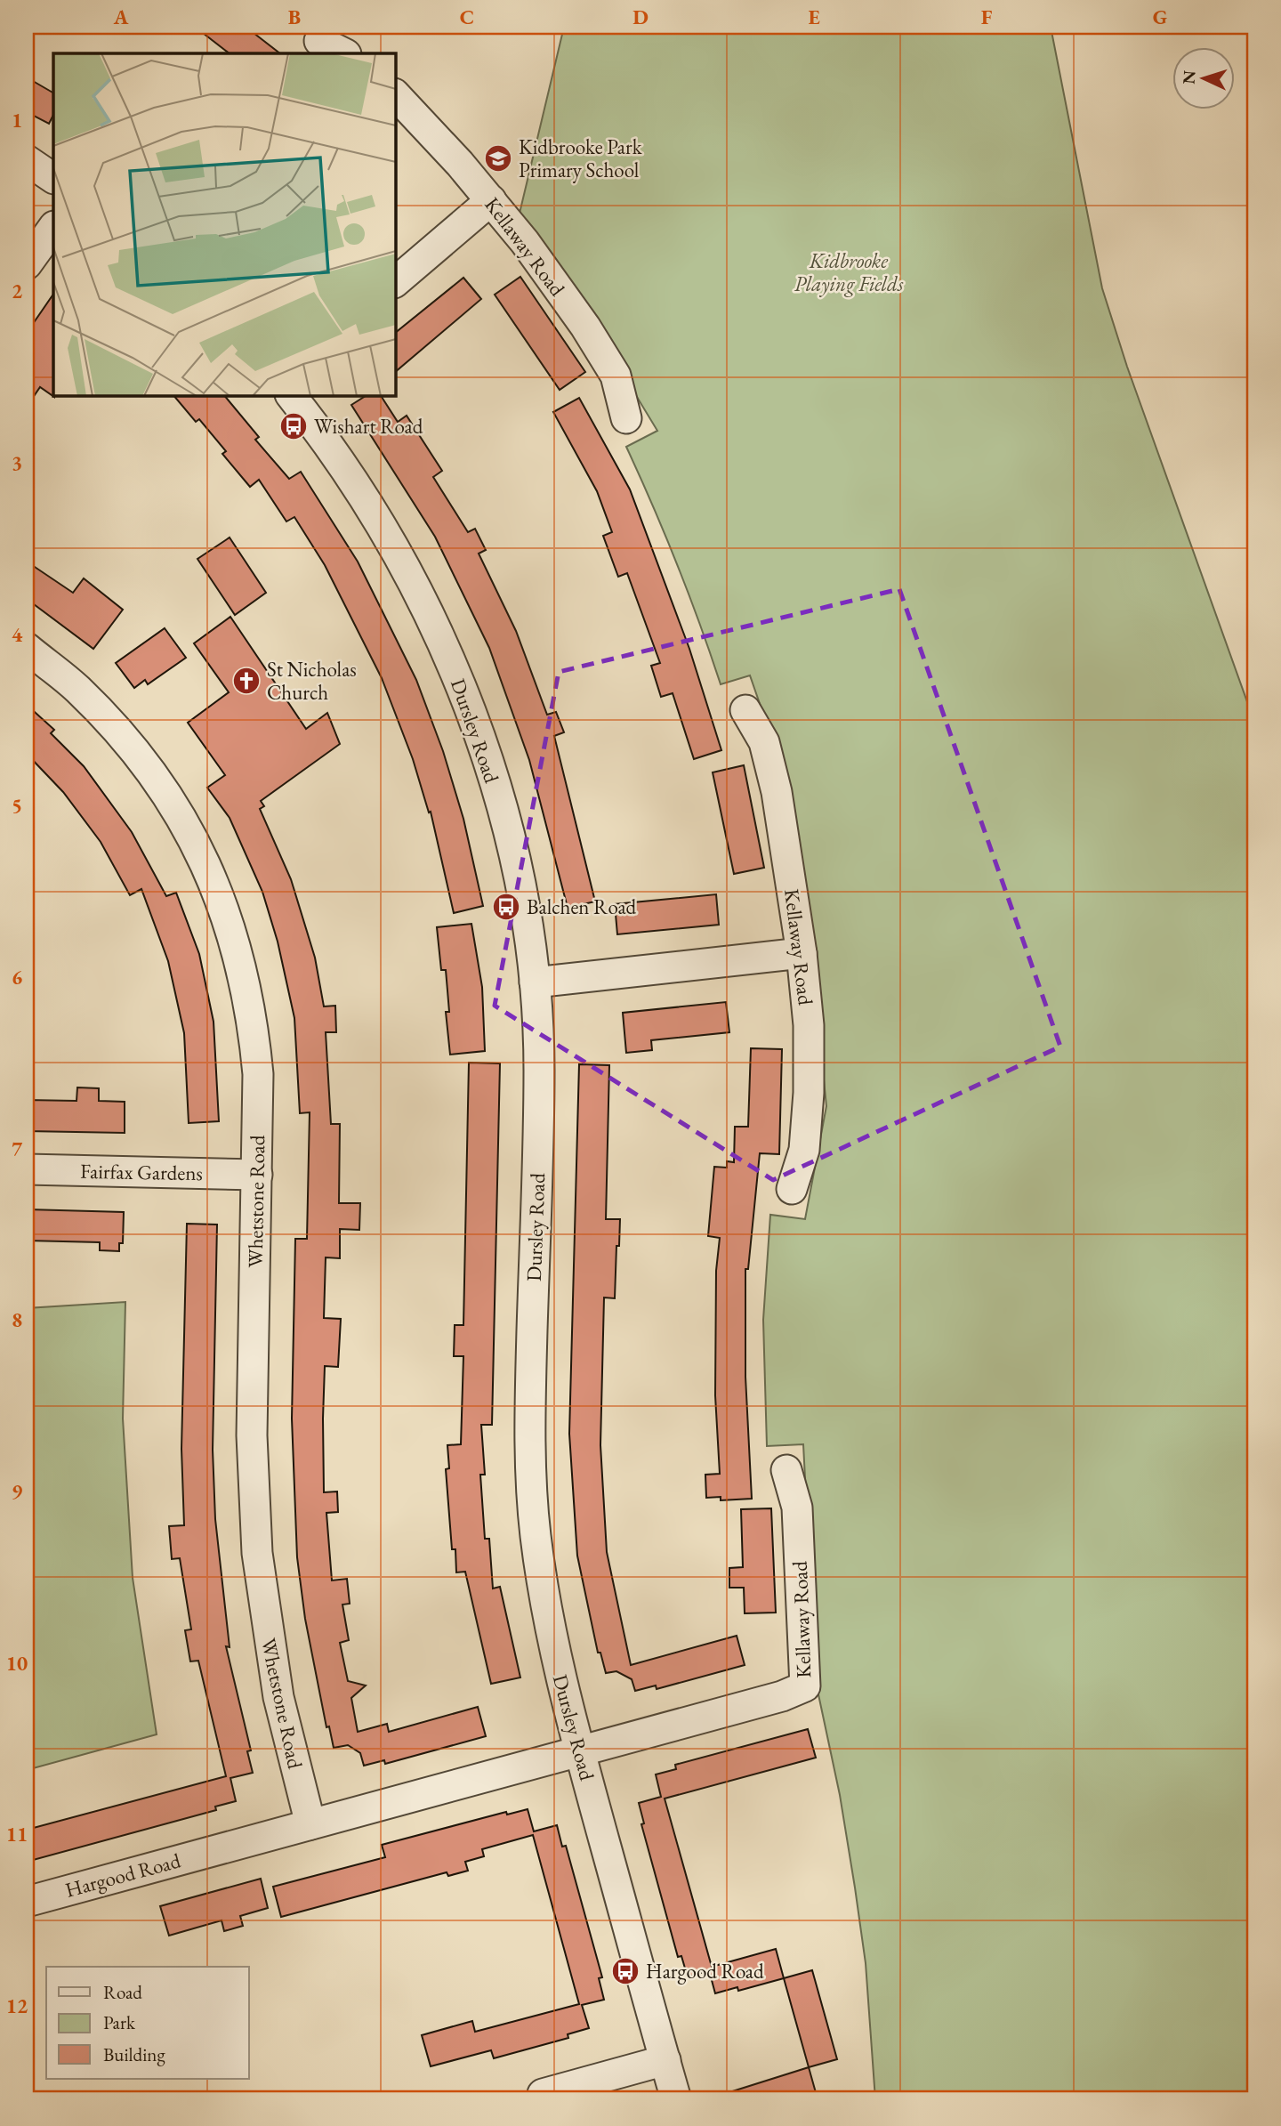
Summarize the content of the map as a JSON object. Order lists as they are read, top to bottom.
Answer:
{
  "streets": {
    "street": [
      "Kellaway Road",
      "Dursley Road",
      "Fairfax Gardens",
      "Whetstone Road",
      "Hargood Road"
    ]
  },
  "crossings": [
    ["Kellaway Road", "Dursley Road"],
    ["Kellaway Road", "Hargood Road"],
    ["Dursley Road", "Hargood Road"],
    ["Fairfax Gardens", "Whetstone Road"],
    ["Whetstone Road", "Hargood Road"]
  ],
  "parks": ["Kidbrooke Playing Fields"],
  "places": {
    "school or university": ["Kidbrooke Park Primary School"],
    "bus stop": ["Wishart Road", "Balchen Road", "Hargood Road"],
    "church": ["St Nicholas Church"]
  },
  "legend": ["Road", "Park", "Building"],
  "north": "left",
  "grid": {
    "columns": [
      "A",
      "B",
      "C",
      "D",
      "E",
      "F",
      "G"
    ],
    "rows": [
      "1",
      "2",
      "3",
      "4",
      "5",
      "6",
      "7",
      "8",
      "9",
      "10",
      "11",
      "12"
    ]
  }
}
